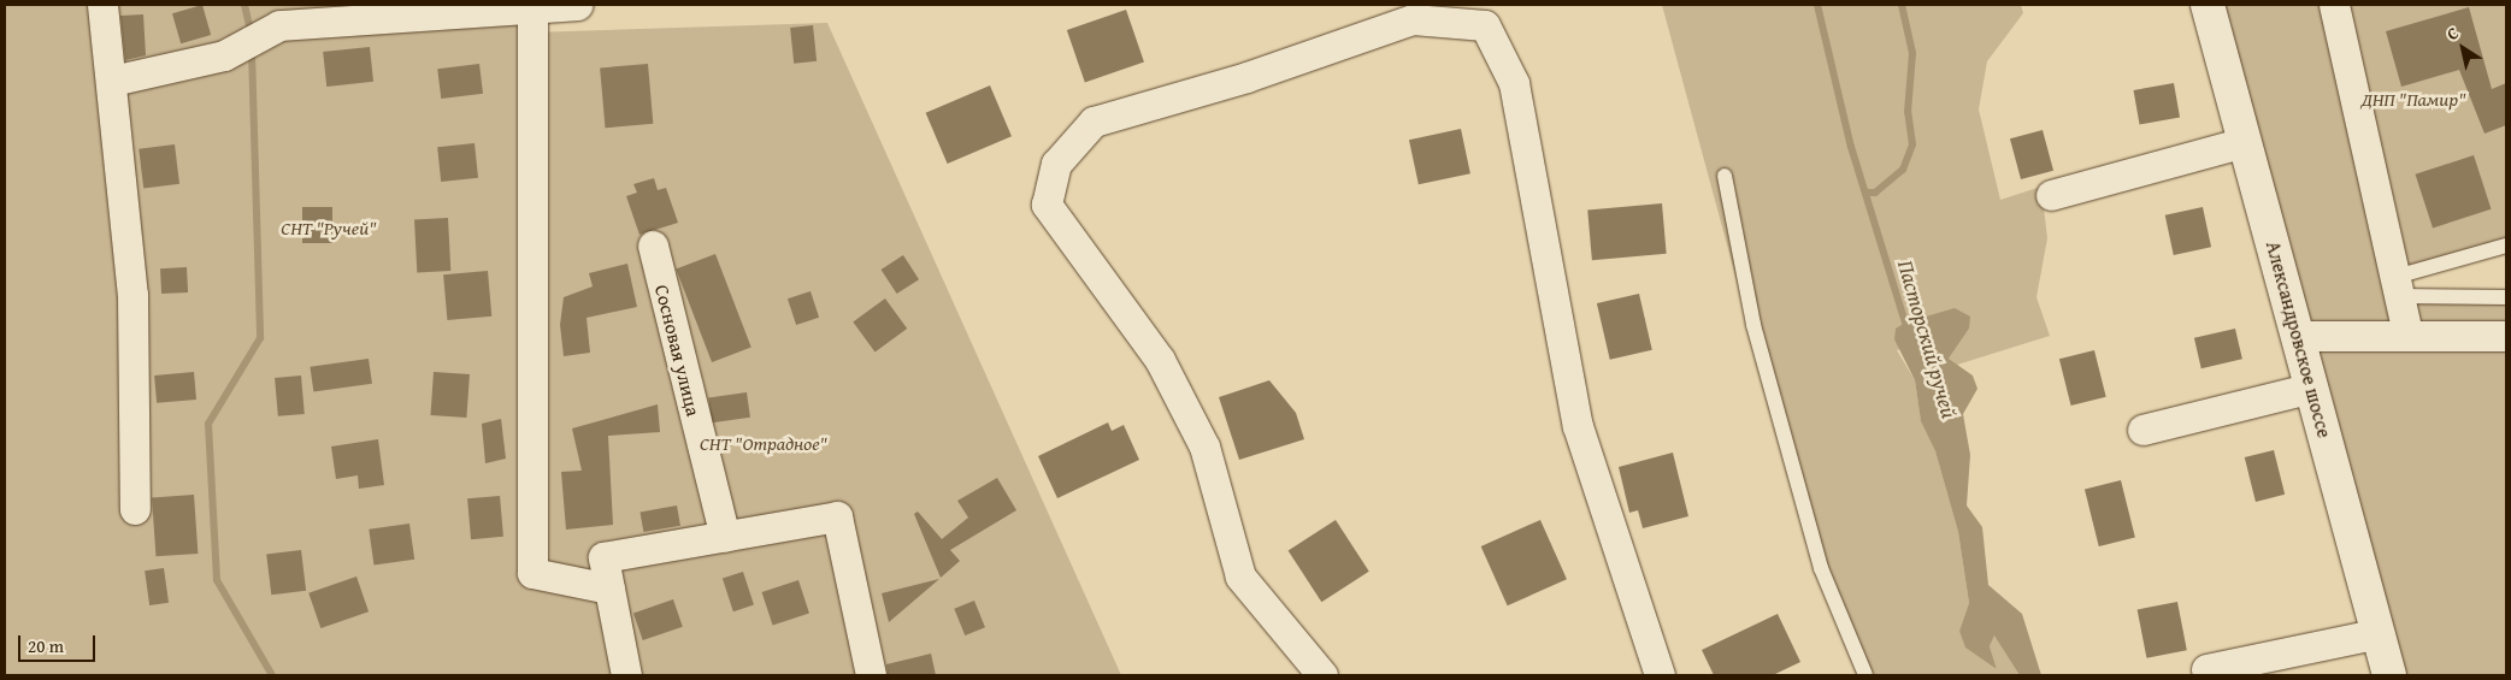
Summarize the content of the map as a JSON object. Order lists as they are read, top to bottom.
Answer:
{
  "streets": {
    "street": ["Александровское шоссе", "Сосновая улица"]
  },
  "water": ["Пасторский ручей"],
  "parks": ["ДНП \"Памир\"", "СНТ \"Ручей\"", "СНТ \"Отрадное\""],
  "scale_bar": "20 m",
  "north": "top left"
}
